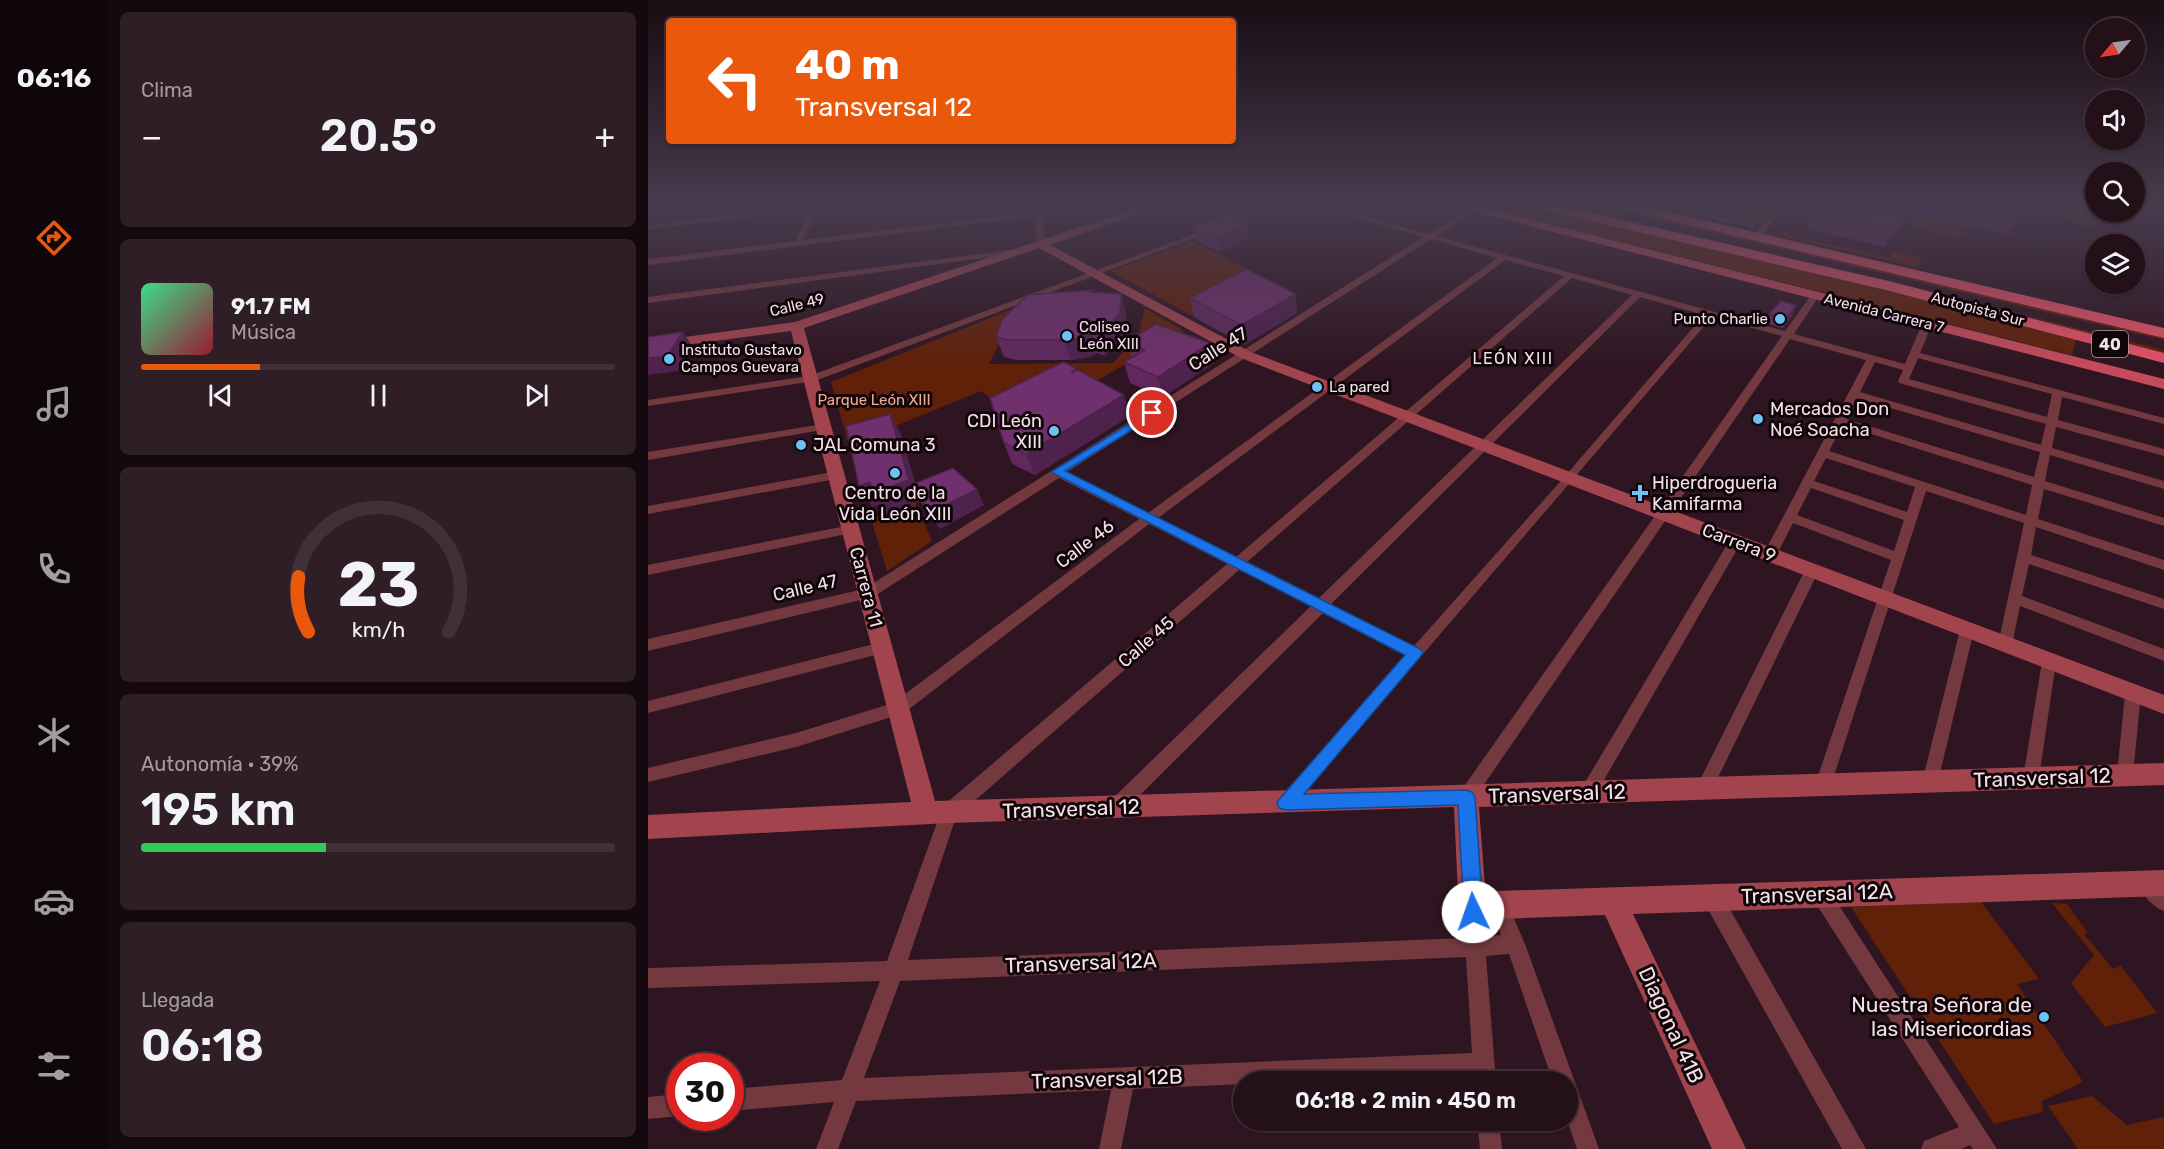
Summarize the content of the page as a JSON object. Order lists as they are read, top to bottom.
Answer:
{
  "streets": {
    "highway": ["Autopista Sur", "40"],
    "main road": ["Avenida Carrera 7"],
    "street": [
      "Calle 49",
      "Calle 47",
      "Carrera 9",
      "Calle 46",
      "Carrera 11",
      "Calle 45",
      "Transversal 12",
      "Transversal 12A",
      "Diagonal 41B",
      "Transversal 12B"
    ]
  },
  "crossings": [
    ["Calle 49", "Carrera 11"],
    ["Calle 47", "Carrera 9"],
    ["Calle 47", "Carrera 11"],
    ["Carrera 9", "Calle 46"],
    ["Carrera 9", "Calle 45"],
    ["Calle 46", "Carrera 11"],
    ["Carrera 11", "Calle 45"],
    ["Carrera 11", "Transversal 12"],
    ["Calle 45", "Transversal 12"],
    ["Transversal 12A", "Diagonal 41B"]
  ],
  "districts": ["LEÓN XIII"],
  "parks": ["Parque León XIII"],
  "places": {
    "other": [
      "Punto Charlie",
      "Coliseo León XIII",
      "Instituto Gustavo Campos Guevara",
      "La pared",
      "Mercados Don Noé Soacha",
      "CDI León XIII",
      "JAL Comuna 3",
      "Centro de la Vida León XIII",
      "Nuestra Señora de las Misericordias"
    ],
    "health": ["Hiperdrogueria Kamifarma"]
  },
  "north": "bottom left",
  "page": {
    "tabs": "06:16",
    "tile": [
      "Clima",
      ["Autonomía · 39%", "195 km"],
      ["Llegada", "06:18"]
    ],
    "turn": ["40 m", "Transversal 12"],
    "heat": ["−", "20.5°", "+"],
    "song": ["91.7 FM", "Música"],
    "limit": "30",
    "trip": "06:18 · 2 min · 450 m",
    "gauge": ["23", "km/h"]
  }
}
